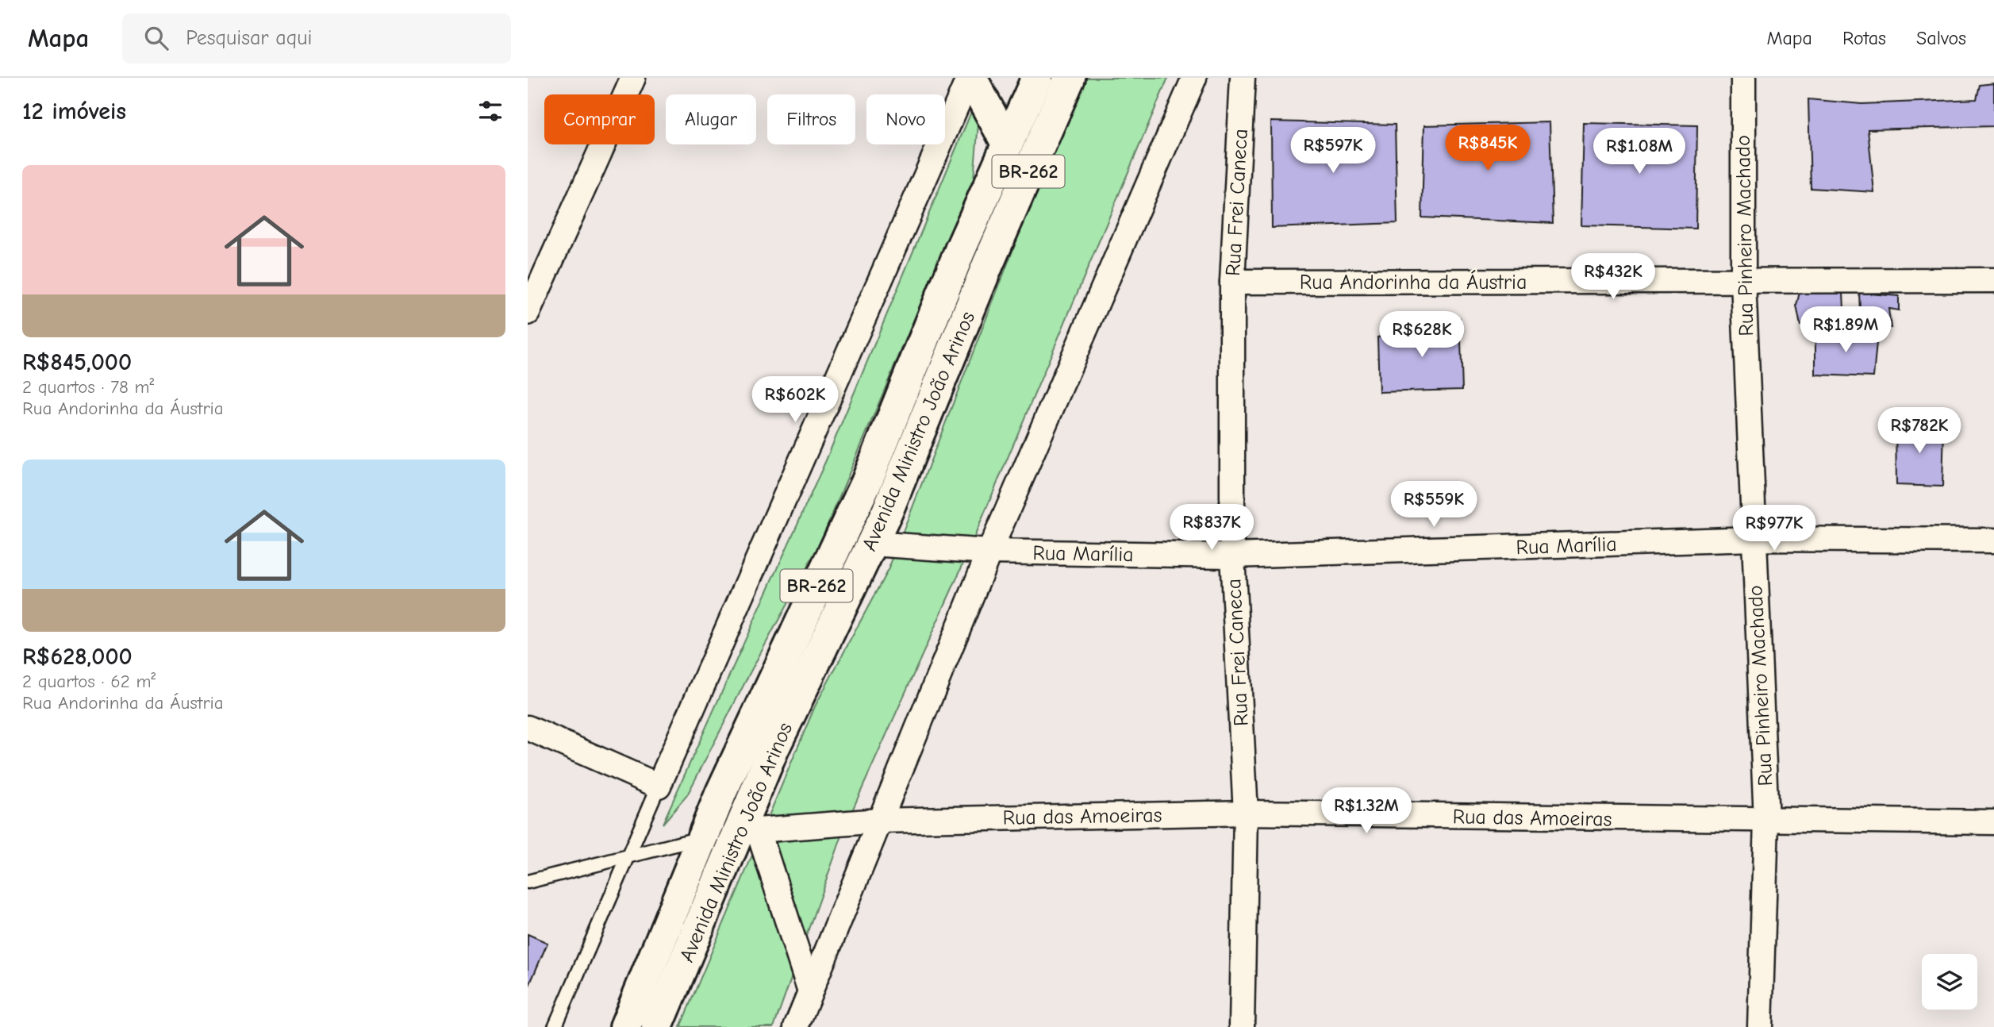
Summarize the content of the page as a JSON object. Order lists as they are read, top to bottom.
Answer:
{
  "streets": {
    "main road": ["BR-262", "Avenida Ministro João Arinos"],
    "street": [
      "Rua Frei Caneca",
      "Rua Pinheiro Machado",
      "Rua Andorinha da Áustria",
      "Rua Marília",
      "Rua das Amoeiras"
    ]
  },
  "crossings": [
    ["Rua Frei Caneca", "Rua Andorinha da Áustria"],
    ["Rua Frei Caneca", "Rua Marília"],
    ["Rua Frei Caneca", "Rua das Amoeiras"],
    ["Rua Pinheiro Machado", "Rua Andorinha da Áustria"],
    ["Rua Pinheiro Machado", "Rua Marília"],
    ["Rua Pinheiro Machado", "Rua das Amoeiras"],
    ["Avenida Ministro João Arinos", "Rua Marília"],
    ["Avenida Ministro João Arinos", "Rua das Amoeiras"]
  ],
  "page": {
    "header": "Mapa",
    "search": "Pesquisar aqui",
    "nav": ["Mapa", "Rotas", "Salvos"],
    "heading": "12 imóveis",
    "chip": [
      "Comprar",
      "Alugar",
      "Filtros",
      "Novo"
    ],
    "price": [
      "R$845K",
      "R$597K",
      "R$1.08M",
      "R$432K",
      "R$1.89M",
      "R$628K",
      "R$602K",
      "R$782K",
      "R$559K",
      "R$837K",
      "R$977K",
      "R$1.32M"
    ],
    "list": [
      {
        "name": "R$845,000",
        "note": "2 quartos · 78 m² · Rua Andorinha da Áustria"
      },
      {
        "name": "R$628,000",
        "note": "2 quartos · 62 m² · Rua Andorinha da Áustria"
      }
    ]
  }
}
